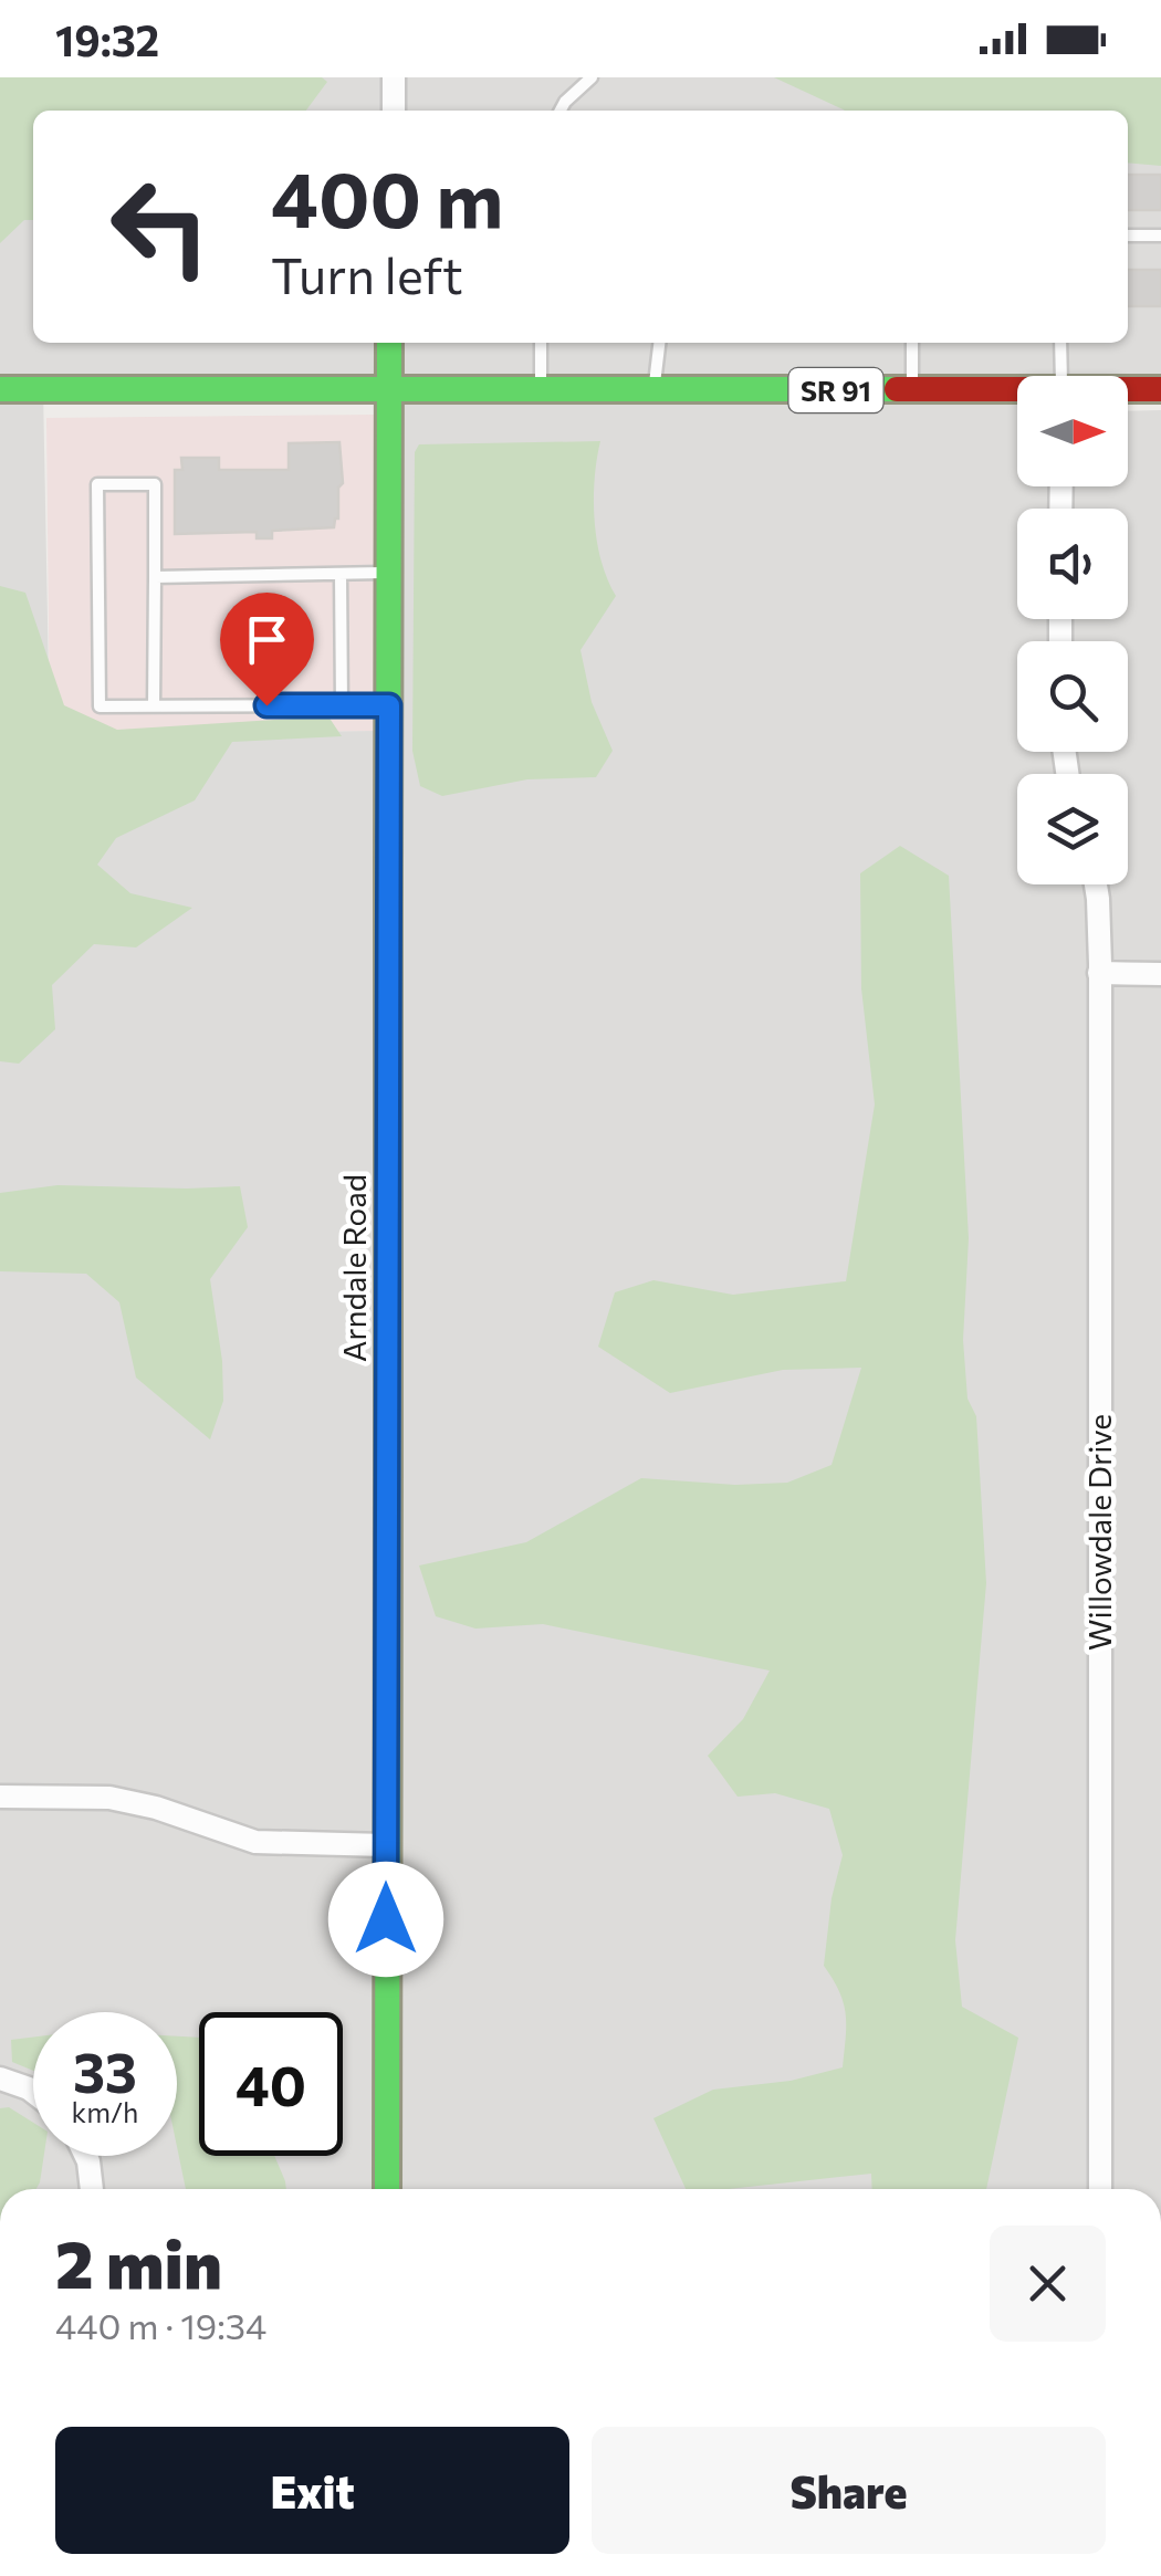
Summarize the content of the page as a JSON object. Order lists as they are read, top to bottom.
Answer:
{
  "streets": {
    "street": ["SR 91", "Arndale Road", "Willowdale Drive"]
  },
  "crossings": [
    ["SR 91", "Arndale Road"]
  ],
  "north": "right",
  "page": {
    "status": "19:32",
    "turn": ["400 m", "Turn left"],
    "speed": "33 km/h",
    "limit": "40",
    "heading": ["2 min", "440 m · 19:34"],
    "buttons": ["Exit", "Share"]
  }
}
